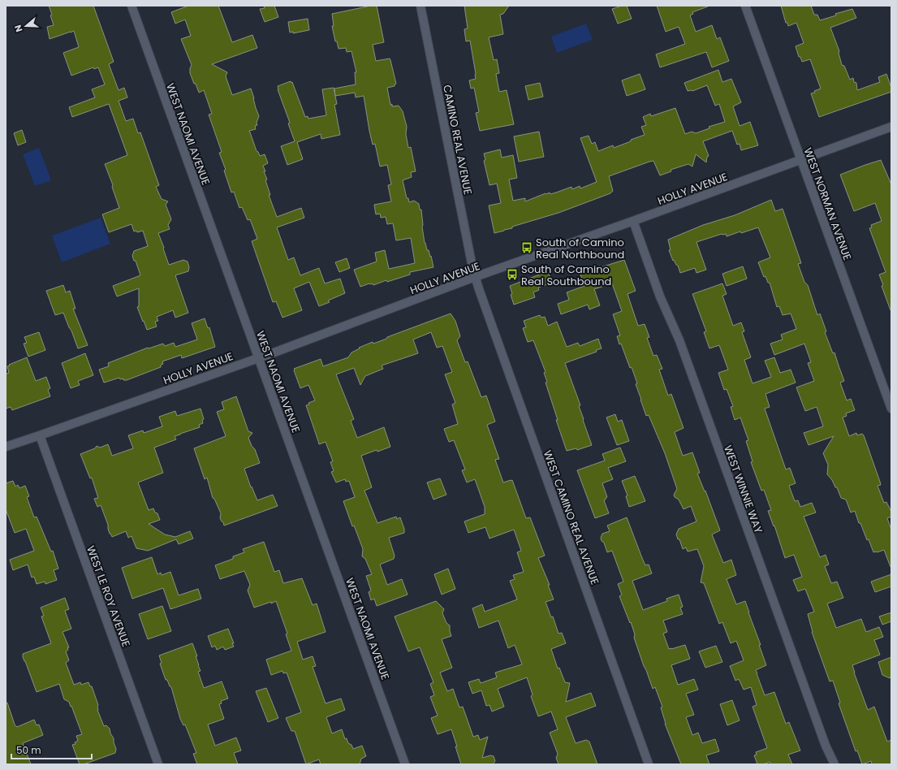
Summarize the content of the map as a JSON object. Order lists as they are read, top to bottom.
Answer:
{
  "streets": {
    "street": [
      "WEST NAOMI AVENUE",
      "CAMINO REAL AVENUE",
      "HOLLY AVENUE",
      "WEST NORMAN AVENUE",
      "WEST WINNIE WAY",
      "WEST CAMINO REAL AVENUE",
      "WEST LE ROY AVENUE"
    ]
  },
  "crossings": [
    ["WEST NAOMI AVENUE", "HOLLY AVENUE"],
    ["CAMINO REAL AVENUE", "HOLLY AVENUE"],
    ["CAMINO REAL AVENUE", "WEST CAMINO REAL AVENUE"],
    ["HOLLY AVENUE", "WEST NORMAN AVENUE"],
    ["HOLLY AVENUE", "WEST WINNIE WAY"],
    ["HOLLY AVENUE", "WEST CAMINO REAL AVENUE"],
    ["HOLLY AVENUE", "WEST LE ROY AVENUE"]
  ],
  "places": {
    "bus stop": ["South of Camino Real Northbound", "South of Camino Real Southbound"]
  },
  "scale_bar": "50 m",
  "north": "left"
}
